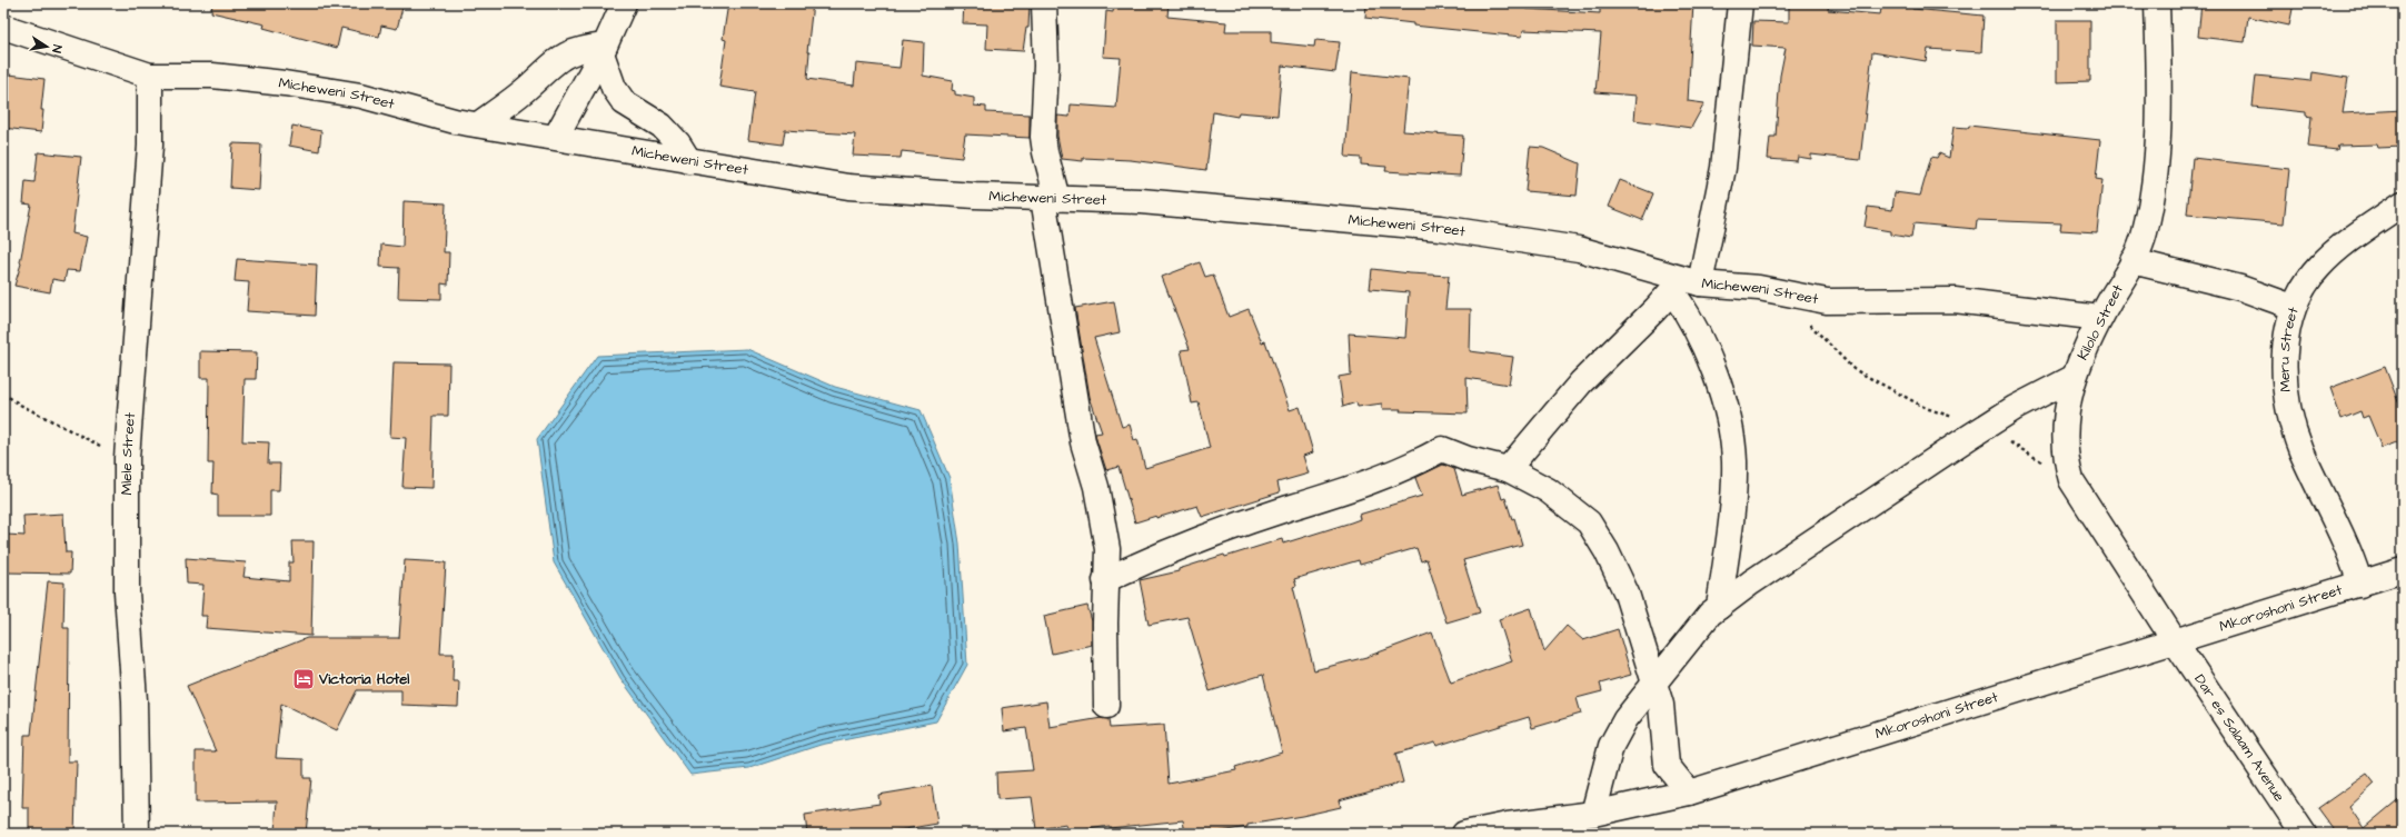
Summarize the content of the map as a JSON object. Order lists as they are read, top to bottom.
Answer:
{
  "streets": {
    "street": [
      "Micheweni Street",
      "Kilolo Street",
      "Meru Street",
      "Mlele Street",
      "Mkoroshoni Street",
      "Dar es Salaam Avenue"
    ]
  },
  "crossings": [
    ["Micheweni Street", "Kilolo Street"],
    ["Micheweni Street", "Mlele Street"],
    ["Kilolo Street", "Mkoroshoni Street"],
    ["Kilolo Street", "Dar es Salaam Avenue"],
    ["Meru Street", "Mkoroshoni Street"],
    ["Mkoroshoni Street", "Dar es Salaam Avenue"]
  ],
  "places": {
    "hotel": ["Victoria Hotel"]
  },
  "north": "right"
}
